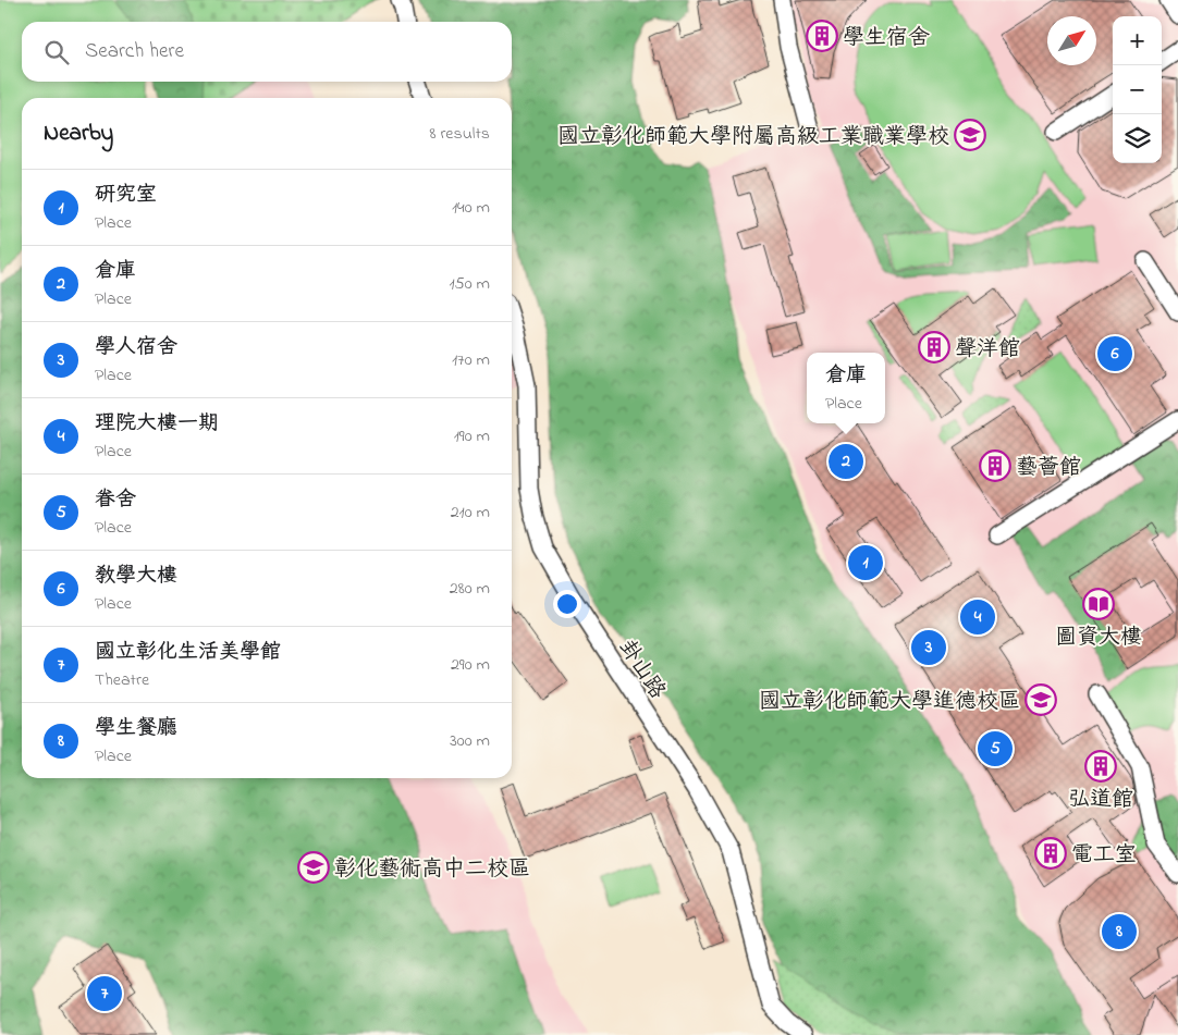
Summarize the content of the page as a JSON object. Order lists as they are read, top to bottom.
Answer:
{
  "streets": {
    "street": ["卦山路"]
  },
  "places": {
    "building": [
      "學生宿舍",
      "聲洋館",
      "藝薈館",
      "弘道館",
      "電工室"
    ],
    "school or university": ["國立彰化師範大學附屬高級工業職業學校", "國立彰化師範大學進德校區", "彰化藝術高中二校區"],
    "library": ["圖資大樓"]
  },
  "north": "top right",
  "page": {
    "map_buttons": ["+", "−"],
    "search": "Search here",
    "heading": ["Nearby", "8 results"],
    "list": [
      {
        "mark": "1",
        "name": "研究室",
        "note": "Place",
        "value": "140 m"
      },
      {
        "mark": "2",
        "name": "倉庫",
        "note": "Place",
        "value": "150 m"
      },
      {
        "mark": "3",
        "name": "學人宿舍",
        "note": "Place",
        "value": "170 m"
      },
      {
        "mark": "4",
        "name": "理院大樓一期",
        "note": "Place",
        "value": "190 m"
      },
      {
        "mark": "5",
        "name": "眷舍",
        "note": "Place",
        "value": "210 m"
      },
      {
        "mark": "6",
        "name": "教學大樓",
        "note": "Place",
        "value": "280 m"
      },
      {
        "mark": "7",
        "name": "國立彰化生活美學館",
        "note": "Theatre",
        "value": "290 m"
      },
      {
        "mark": "8",
        "name": "學生餐廳",
        "note": "Place",
        "value": "300 m"
      }
    ],
    "pins": [
      "6",
      "2",
      "1",
      "4",
      "3",
      "5",
      "8",
      "7"
    ],
    "popup": ["倉庫", "Place"]
  }
}
